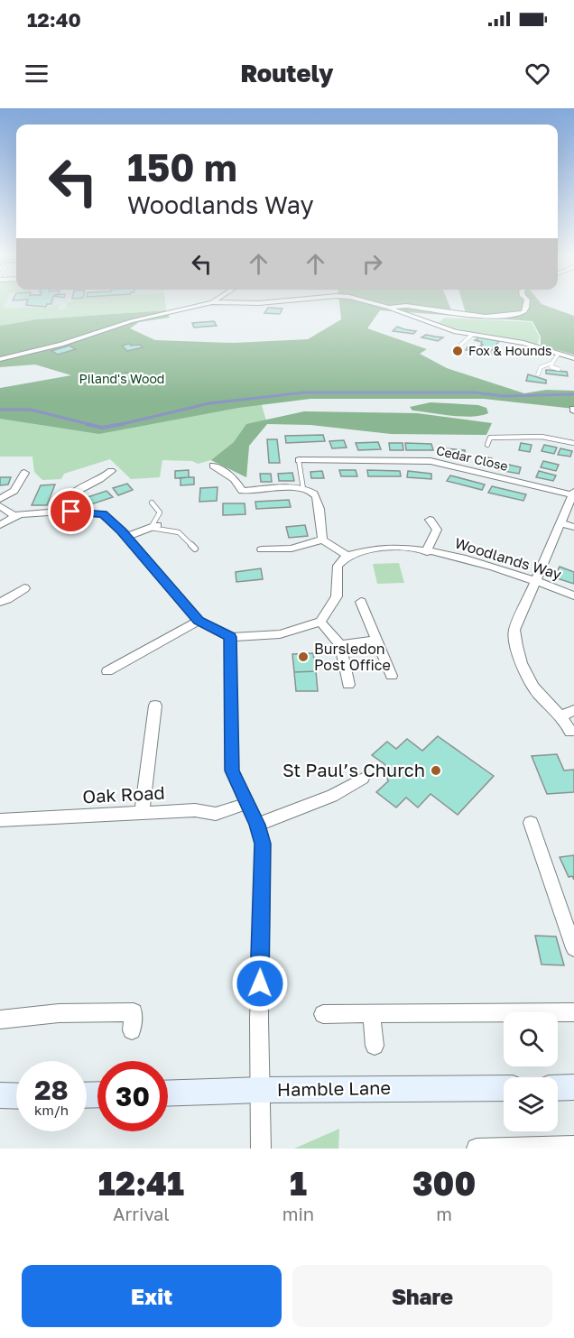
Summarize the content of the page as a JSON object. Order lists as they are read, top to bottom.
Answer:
{
  "streets": {
    "main road": ["Hamble Lane"],
    "street": ["Cedar Close", "Woodlands Way", "Oak Road"]
  },
  "parks": ["Piland's Wood"],
  "places": ["Fox & Hounds", "Bursledon Post Office", "St Paul’s Church"],
  "page": {
    "status": "12:40",
    "header": "Routely",
    "turn": ["150 m", "Woodlands Way"],
    "speed": "28 km/h",
    "limit": "30",
    "eta": [
      "12:41",
      "Arrival",
      "1",
      "min",
      "300",
      "m"
    ],
    "buttons": ["Exit", "Share"]
  }
}
